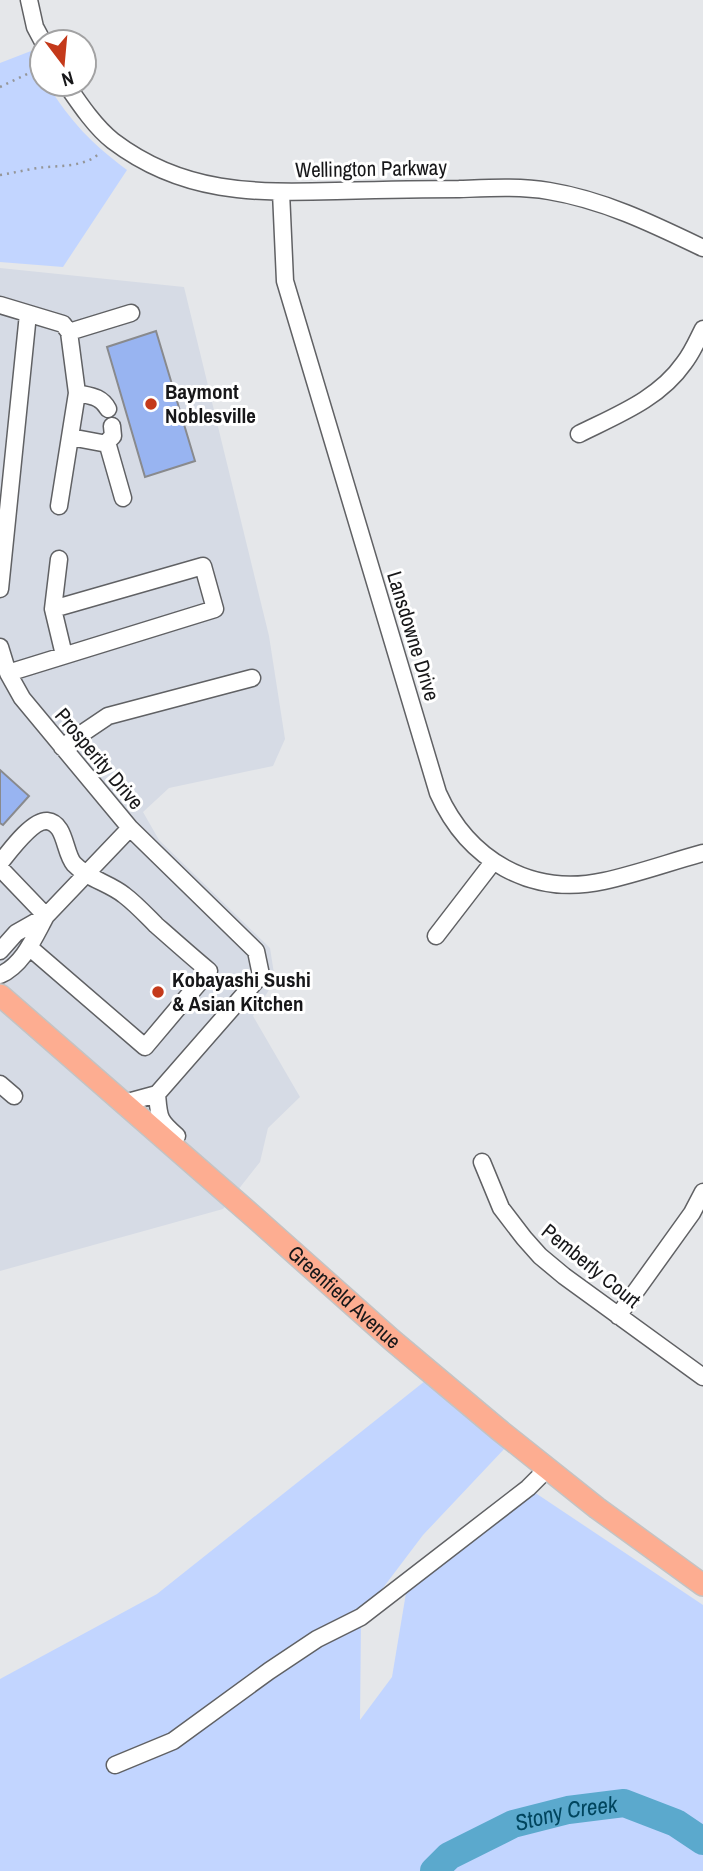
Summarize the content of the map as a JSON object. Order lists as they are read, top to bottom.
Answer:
{
  "streets": {
    "main road": ["Greenfield Avenue"],
    "street": [
      "Wellington Parkway",
      "Lansdowne Drive",
      "Prosperity Drive",
      "Pemberly Court"
    ]
  },
  "crossings": [
    ["Wellington Parkway", "Lansdowne Drive"]
  ],
  "water": ["Stony Creek"],
  "places": ["Baymont Noblesville", "Kobayashi Sushi & Asian Kitchen"],
  "north": "bottom"
}
